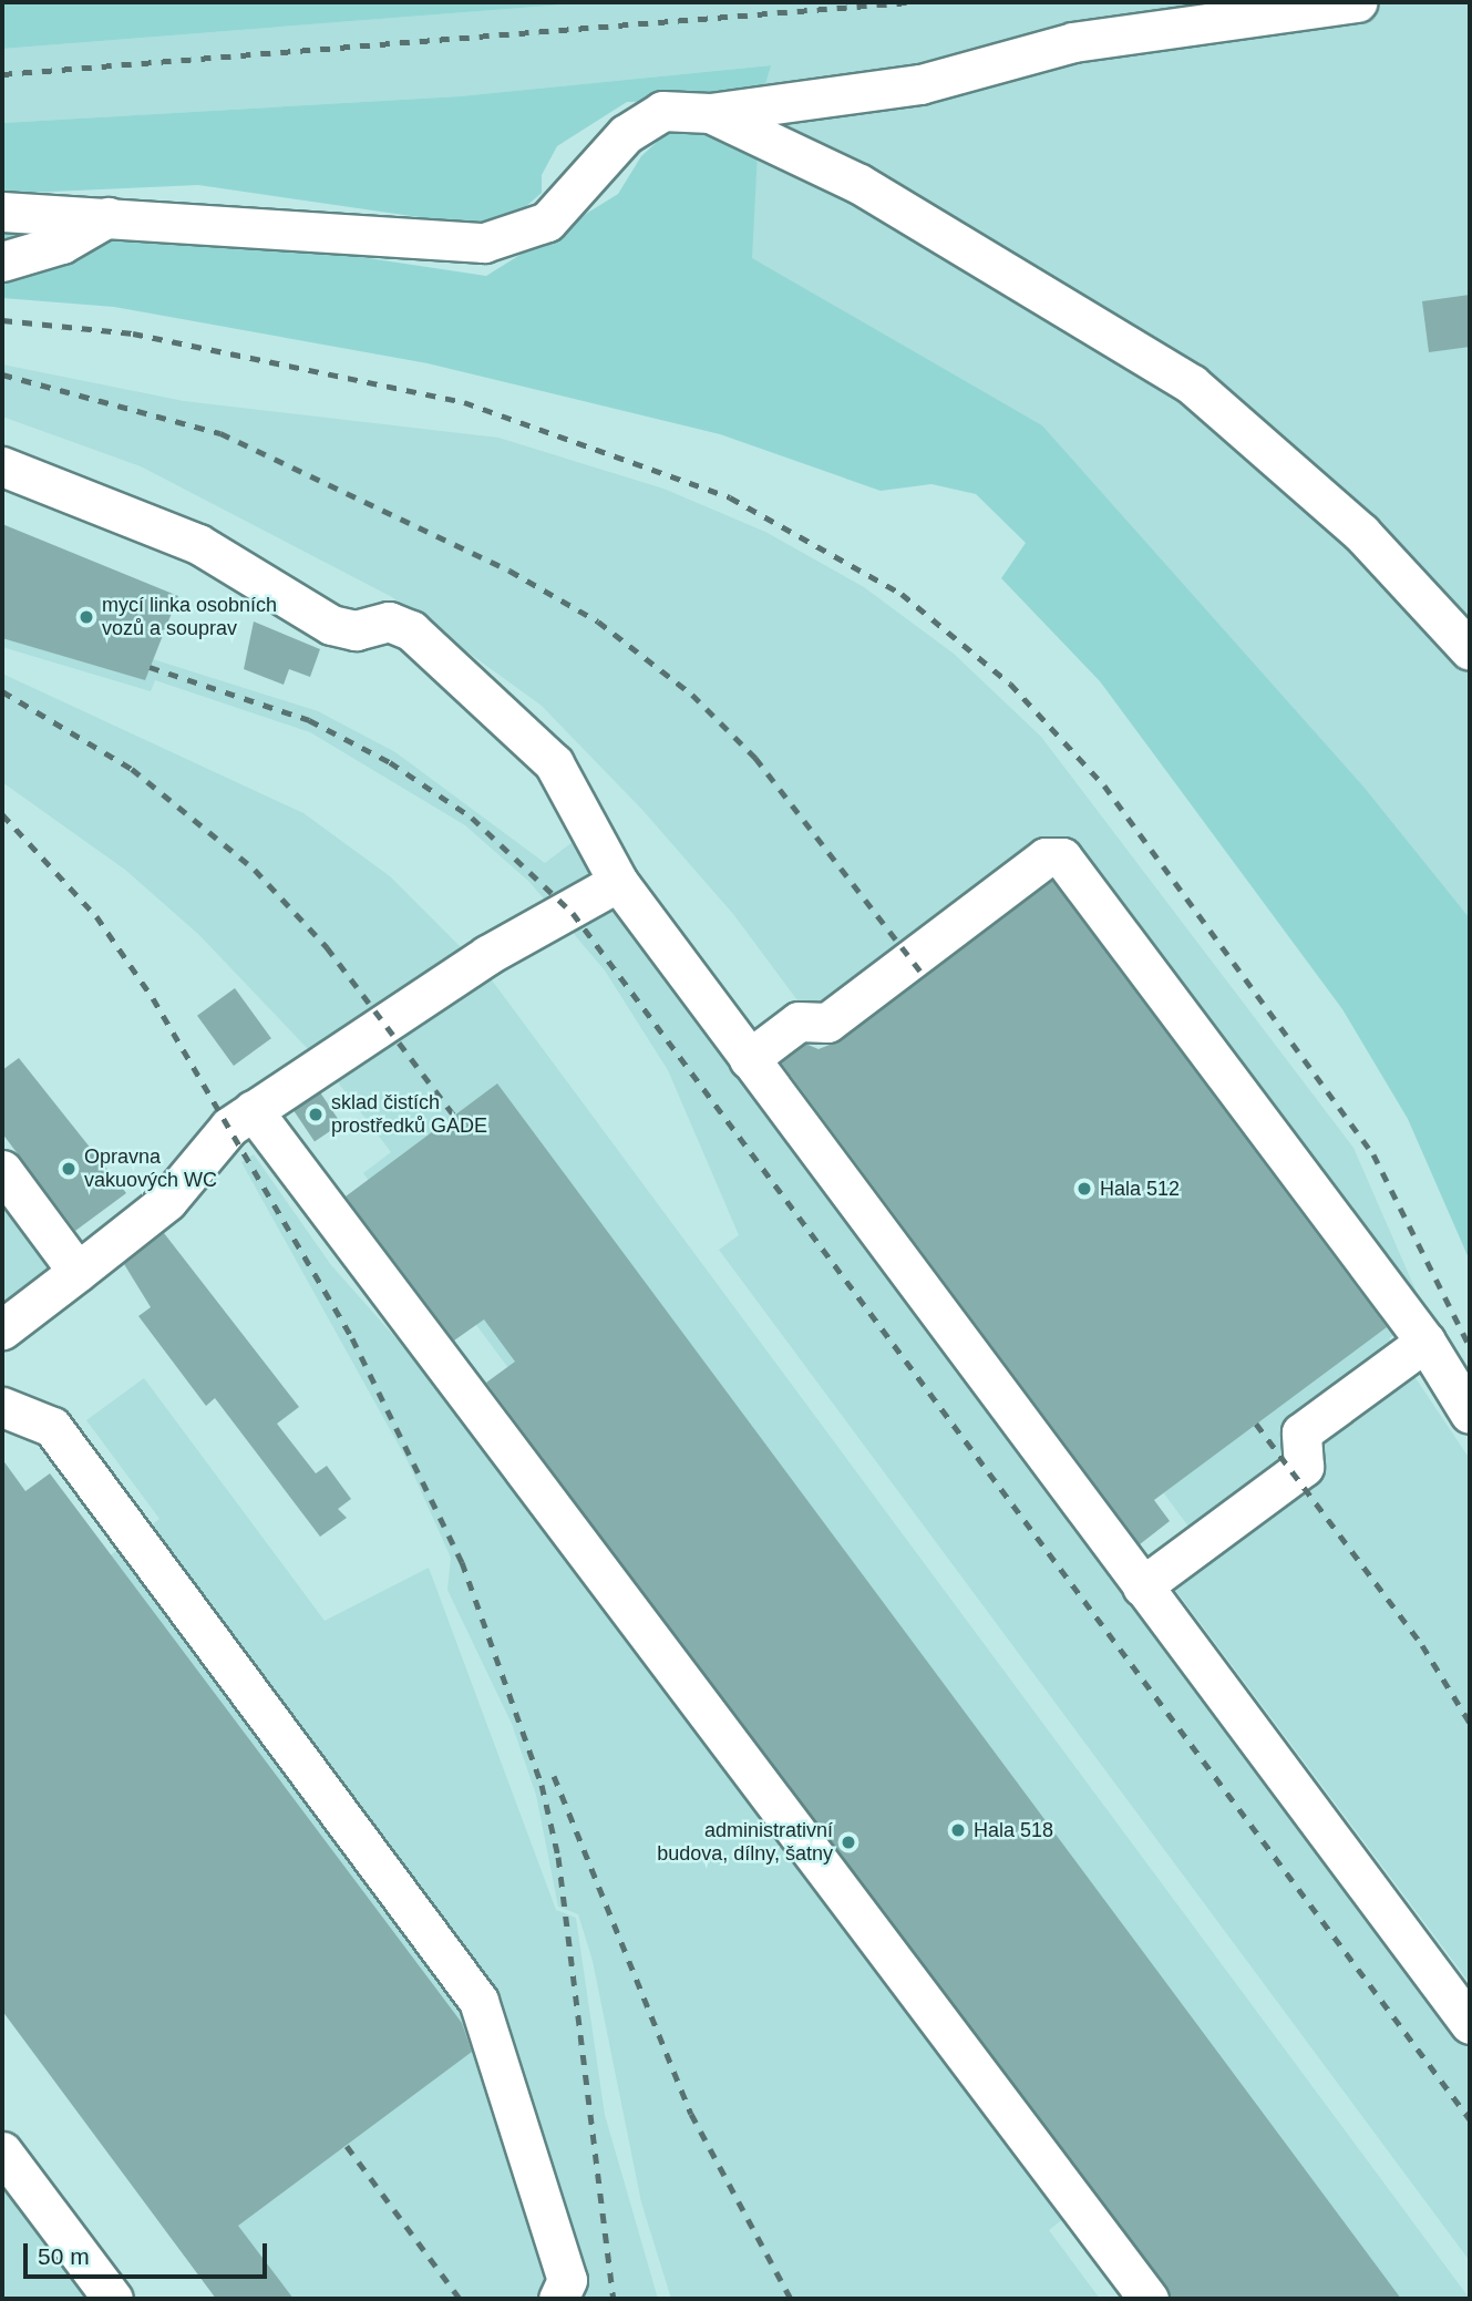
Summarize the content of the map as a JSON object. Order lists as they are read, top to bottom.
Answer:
{
  "places": [
    "mycí linka osobních vozů a souprav",
    "sklad čistích prostředků GADE",
    "Opravna vakuových WC",
    "Hala 512",
    "Hala 518",
    "administrativní budova, dílny, šatny"
  ],
  "scale_bar": "50 m"
}
